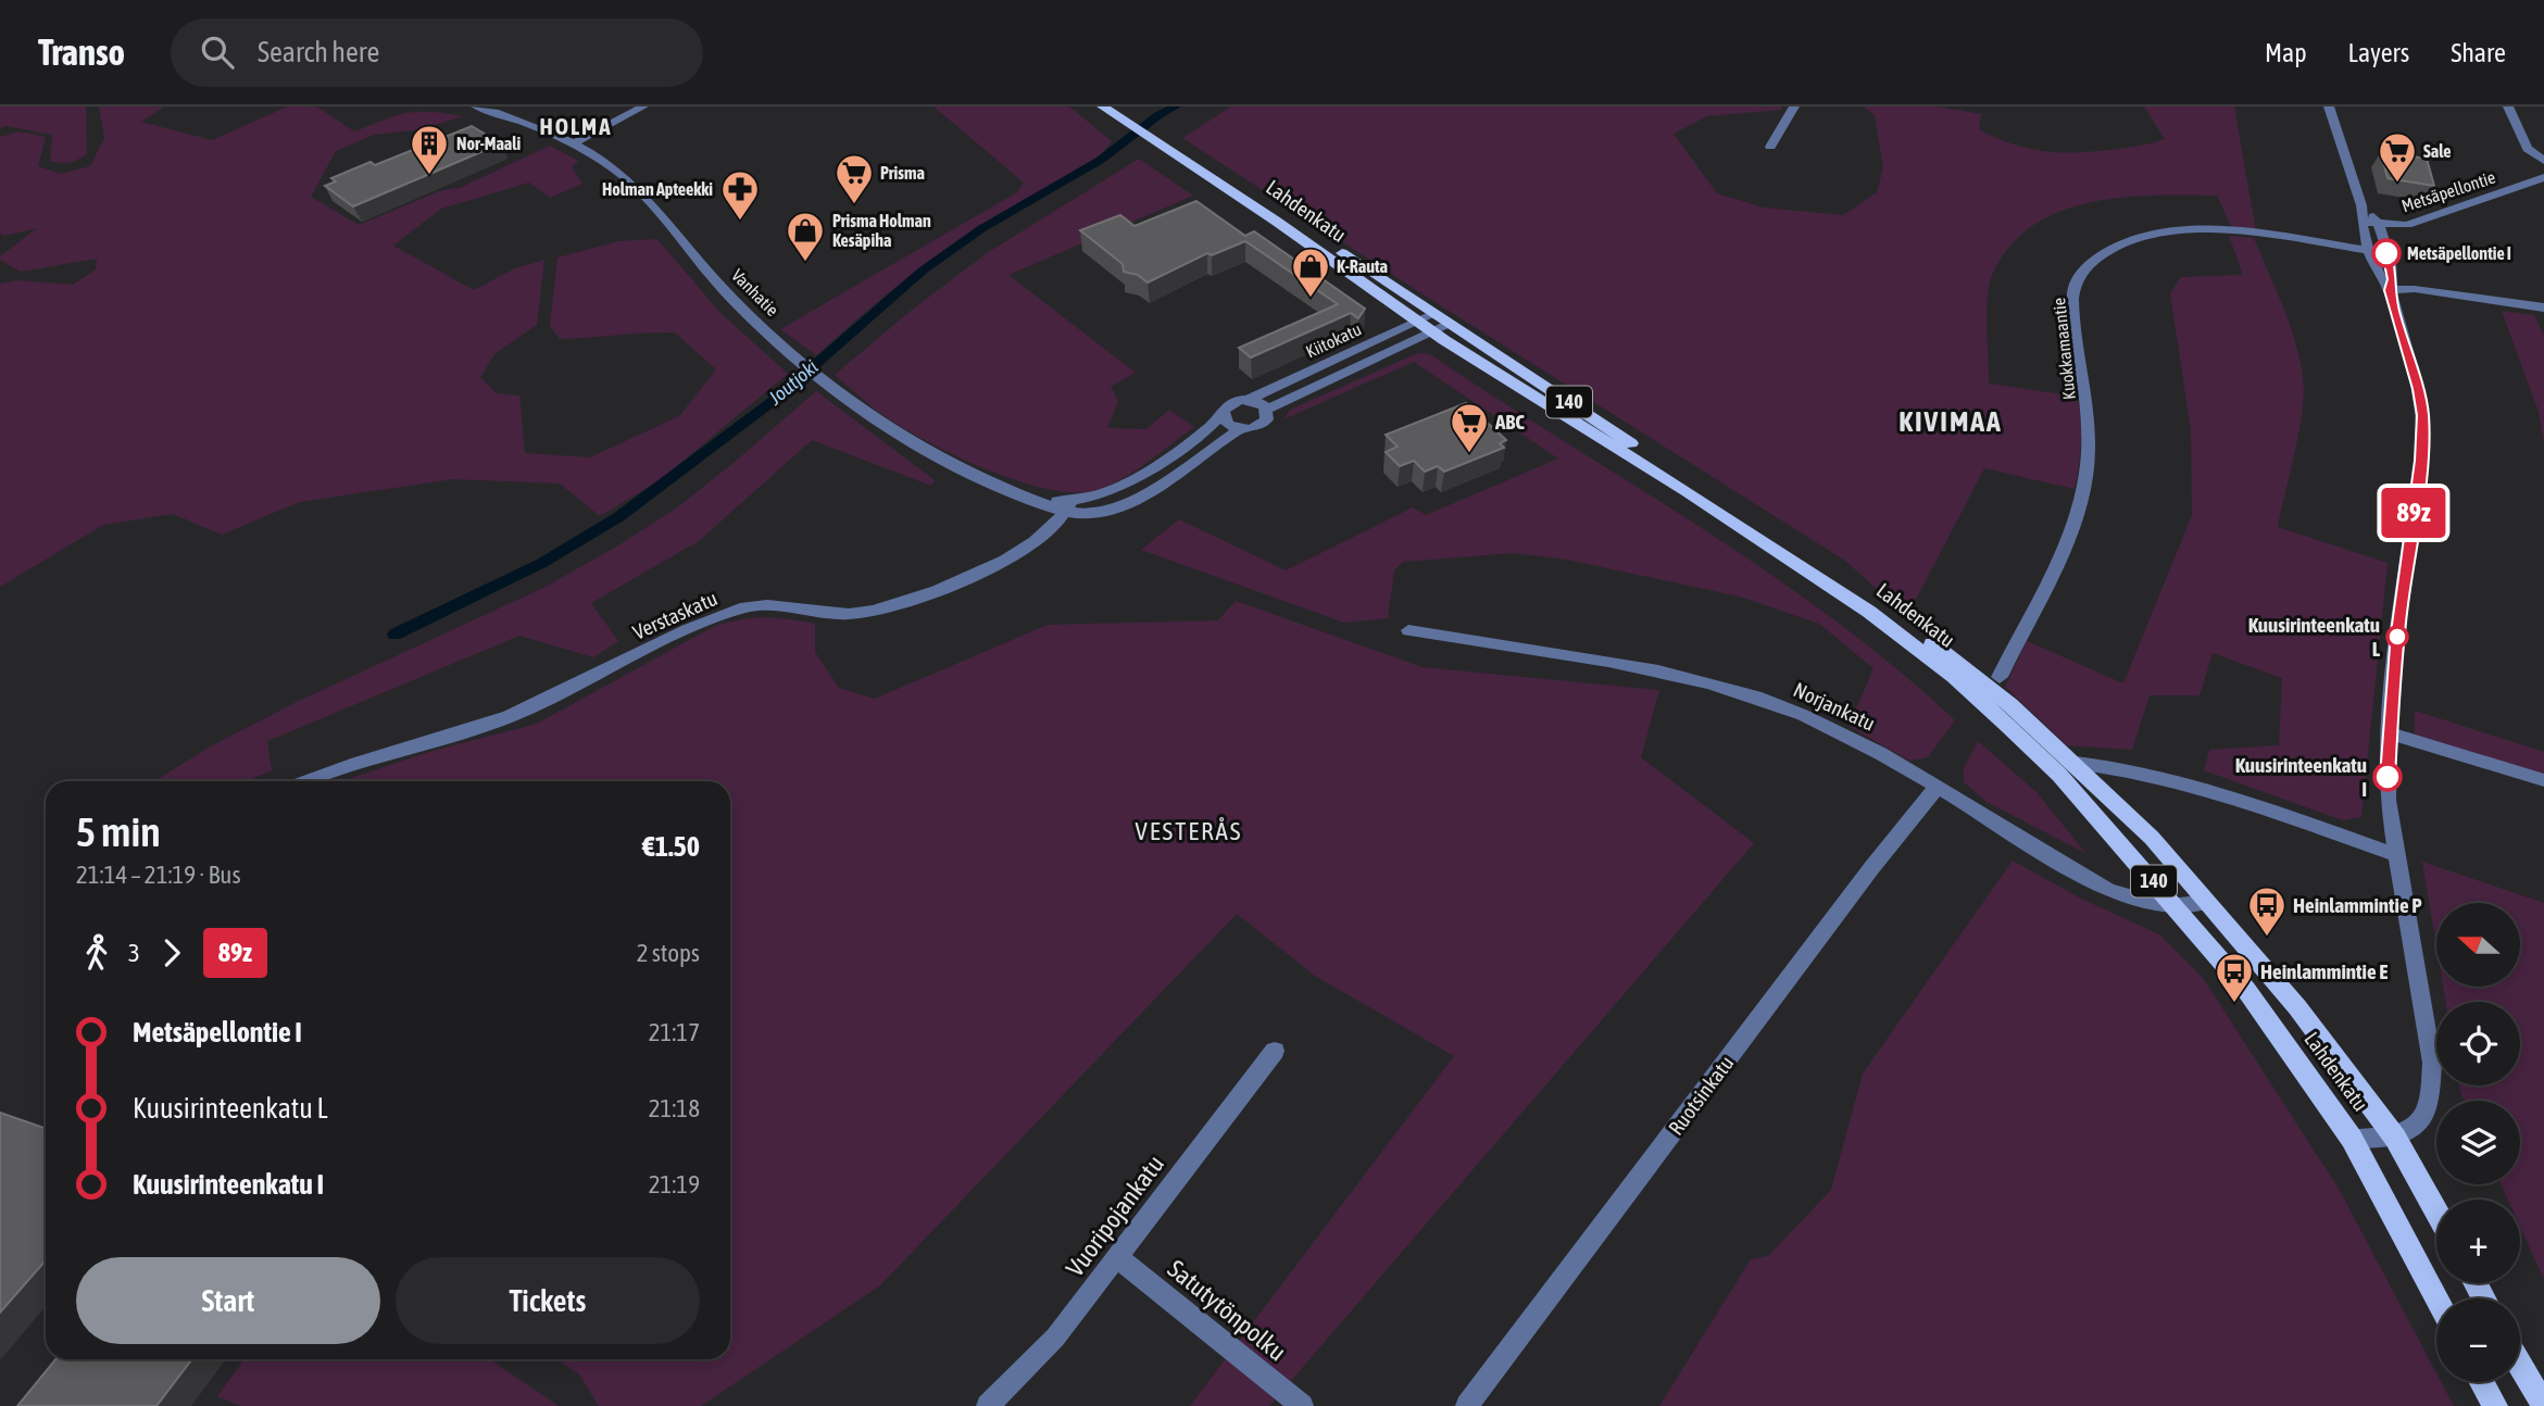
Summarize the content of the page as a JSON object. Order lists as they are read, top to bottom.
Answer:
{
  "streets": {
    "main road": ["Lahdenkatu", "140"],
    "street": [
      "Metsäpellontie",
      "Vanhatie",
      "Kiitokatu",
      "Kuokkamaantie",
      "Verstaskatu",
      "Norjankatu",
      "Ruotsinkatu",
      "Vuoripojankatu",
      "Satutytönpolku"
    ]
  },
  "crossings": [
    ["Lahdenkatu", "Kiitokatu"],
    ["Lahdenkatu", "Norjankatu"],
    ["Vanhatie", "Verstaskatu"],
    ["Norjankatu", "Ruotsinkatu"],
    ["Vuoripojankatu", "Satutytönpolku"]
  ],
  "districts": ["HOLMA", "KIVIMAA", "VESTERÅS"],
  "water": ["Joutjoki"],
  "places": {
    "building": ["Nor-Maali"],
    "supermarket": ["Sale", "Prisma", "ABC"],
    "pharmacy": ["Holman Apteekki"],
    "other": ["Metsäpellontie I", "Kuusirinteenkatu L", "Kuusirinteenkatu I"],
    "shop": ["Prisma Holman Kesäpiha", "K-Rauta"],
    "bus stop": ["Heinlammintie P", "Heinlammintie E"]
  },
  "lines": ["bus line 89z"],
  "north": "left",
  "page": {
    "header": "Transo",
    "search": "Search here",
    "nav": ["Map", "Layers", "Share"],
    "on_map": "89z",
    "heading": ["5 min", "21:14 – 21:19 · Bus", "€1.50"],
    "map_buttons": ["+", "−"],
    "legs": ["3", "89z", "2 stops"],
    "list": [
      {
        "name": "Metsäpellontie I",
        "value": "21:17"
      },
      {
        "name": "Kuusirinteenkatu L",
        "value": "21:18"
      },
      {
        "name": "Kuusirinteenkatu I",
        "value": "21:19"
      }
    ],
    "buttons": ["Start", "Tickets"]
  }
}
